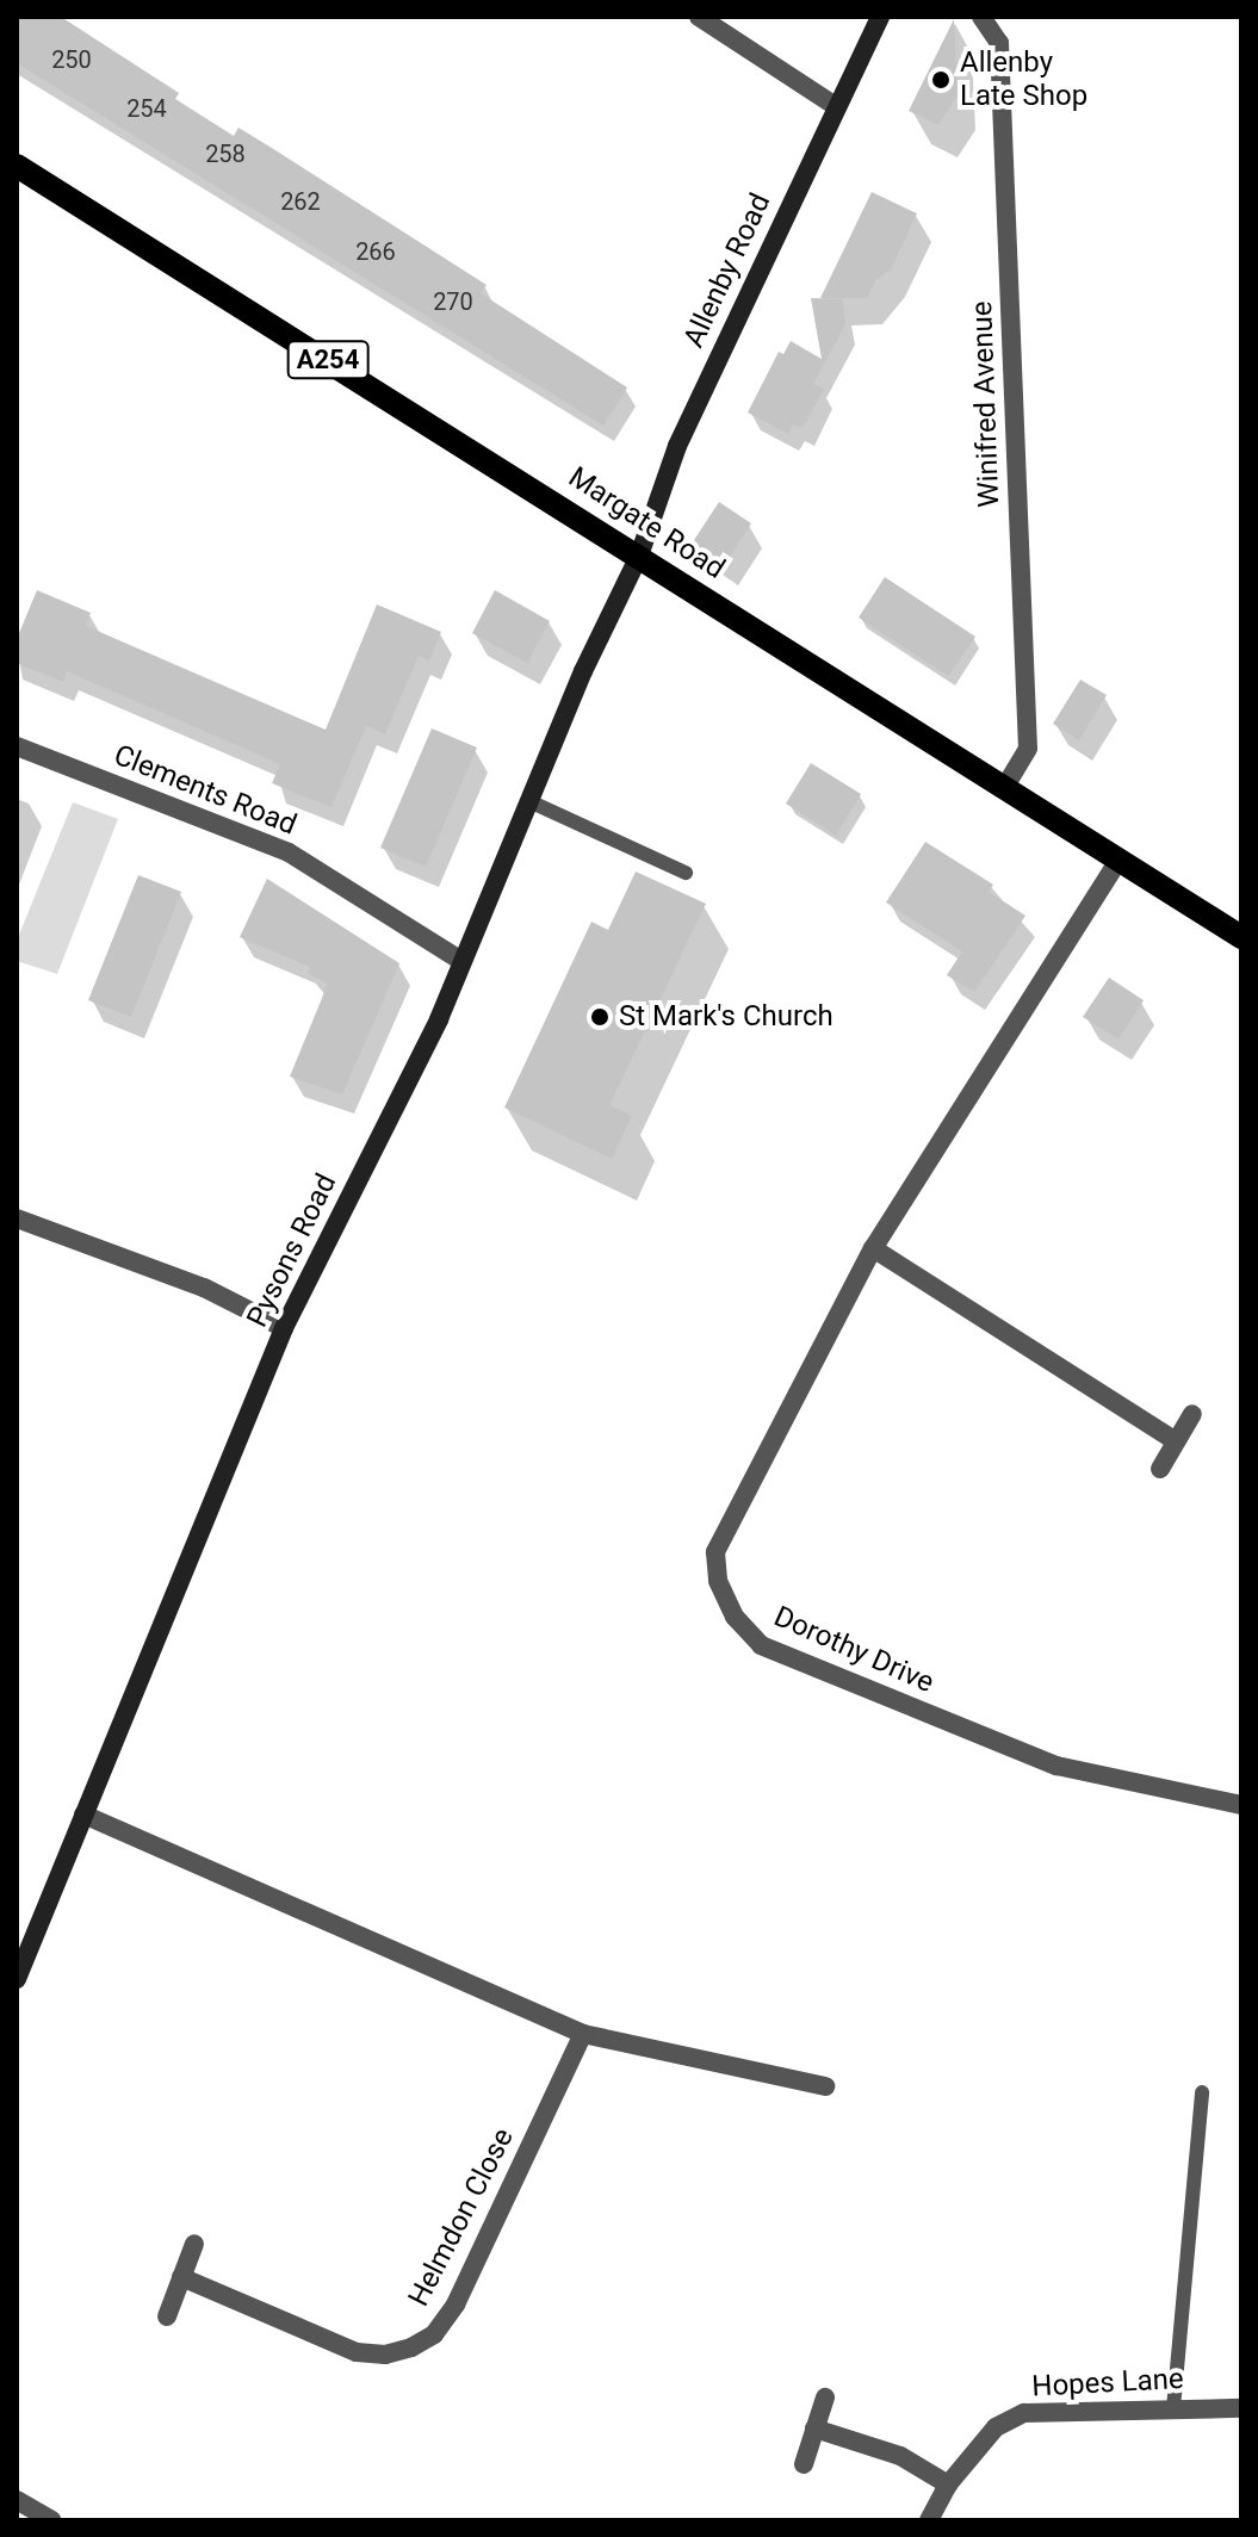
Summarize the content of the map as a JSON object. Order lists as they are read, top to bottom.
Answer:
{
  "streets": {
    "main road": ["A254", "Margate Road"],
    "street": [
      "Allenby Road",
      "Winifred Avenue",
      "Clements Road",
      "Pysons Road",
      "Dorothy Drive",
      "Helmdon Close",
      "Hopes Lane"
    ]
  },
  "crossings": [
    ["Allenby Road", "Margate Road"],
    ["Allenby Road", "Pysons Road"],
    ["Winifred Avenue", "Margate Road"],
    ["Margate Road", "Pysons Road"],
    ["Margate Road", "Dorothy Drive"],
    ["Clements Road", "Pysons Road"]
  ],
  "places": ["Allenby Late Shop", "St Mark's Church"],
  "house_numbers": [
    "250",
    "254",
    "258",
    "262",
    "266",
    "270"
  ]
}
